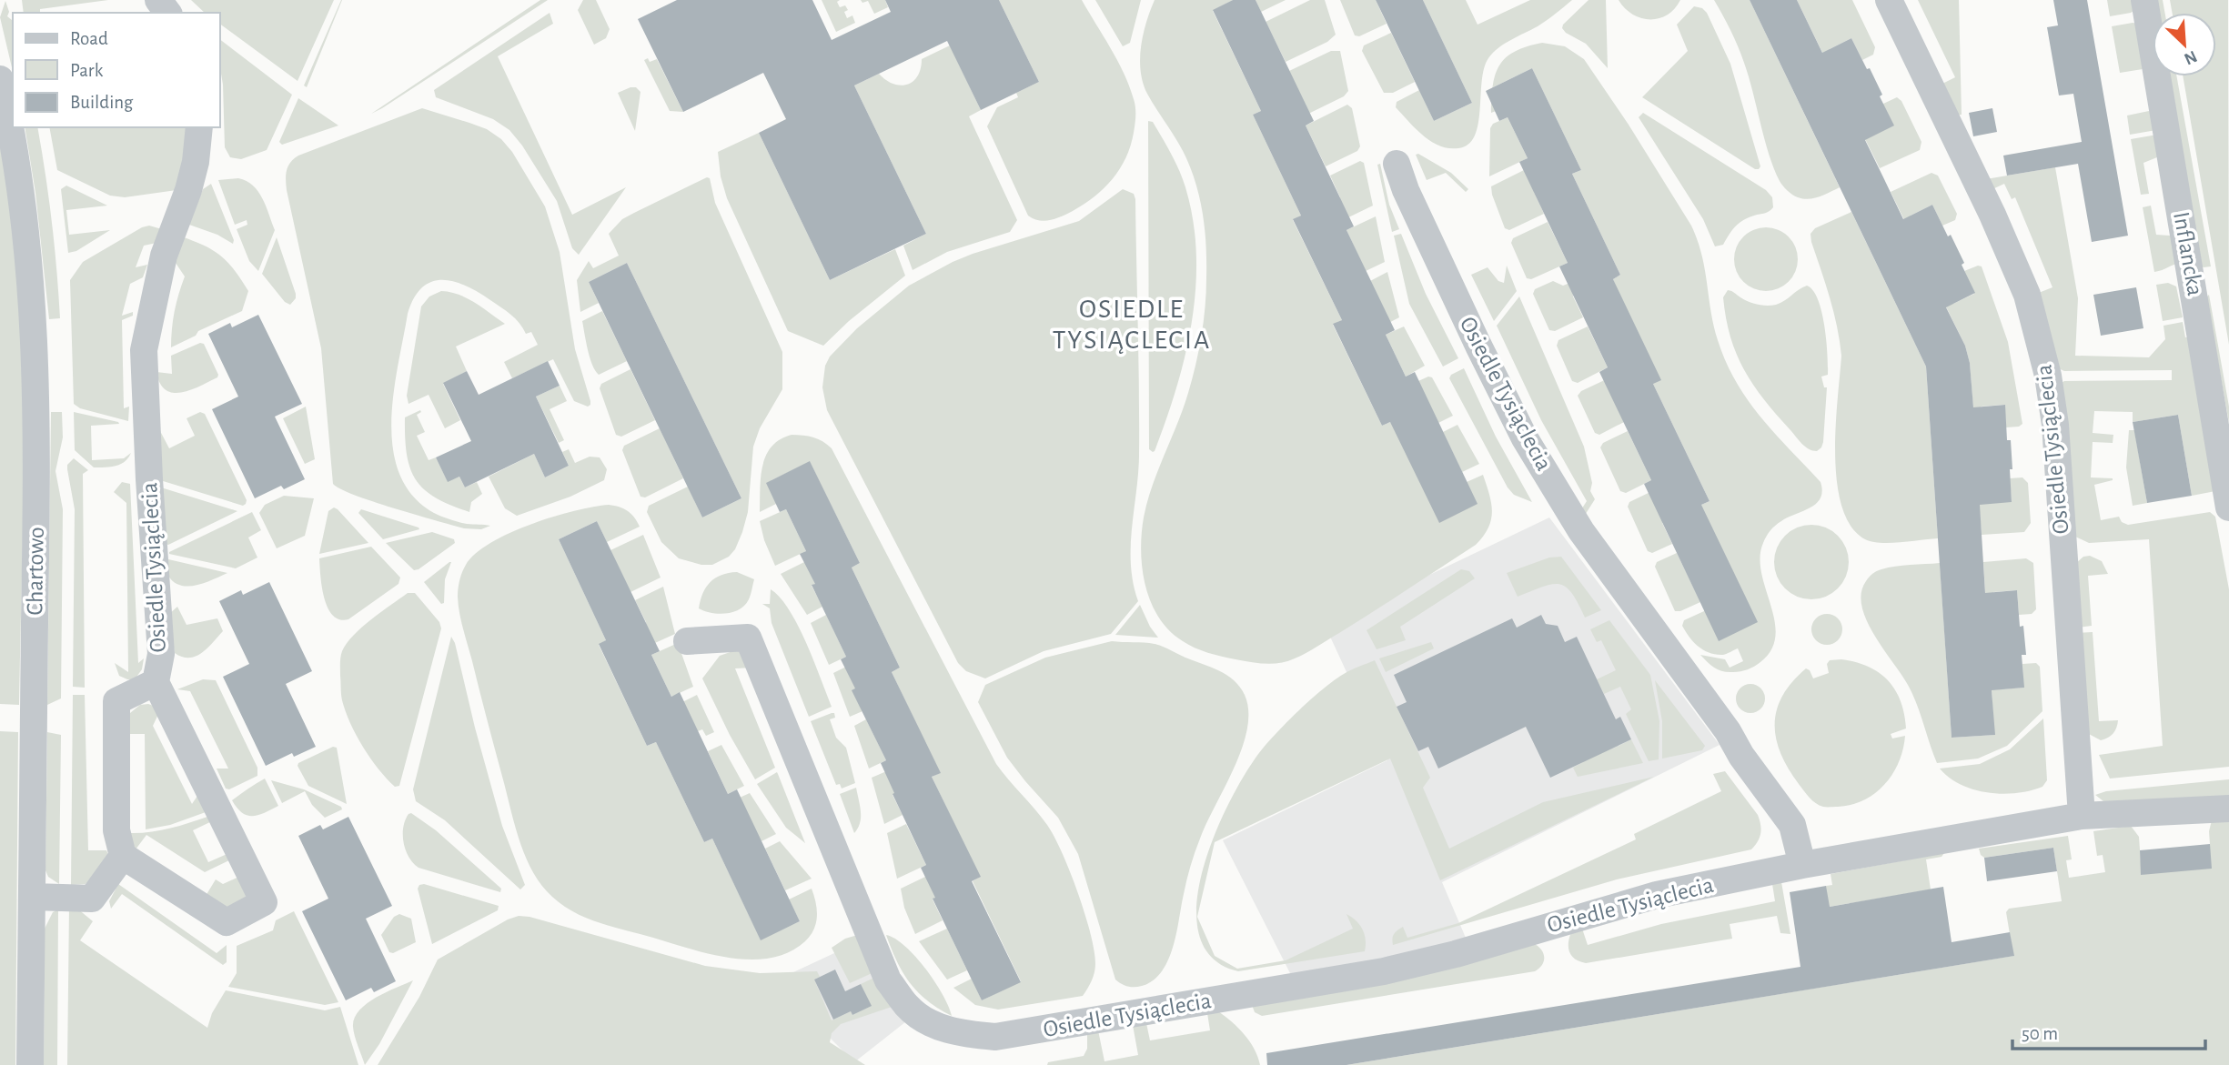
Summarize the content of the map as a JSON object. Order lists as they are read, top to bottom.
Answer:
{
  "streets": {
    "street": ["Inflancka", "Osiedle Tysiąclecia", "Chartowo"]
  },
  "districts": ["OSIEDLE TYSIĄCLECIA"],
  "legend": ["Road", "Park", "Building"],
  "scale_bar": "50 m",
  "north": "bottom right"
}
